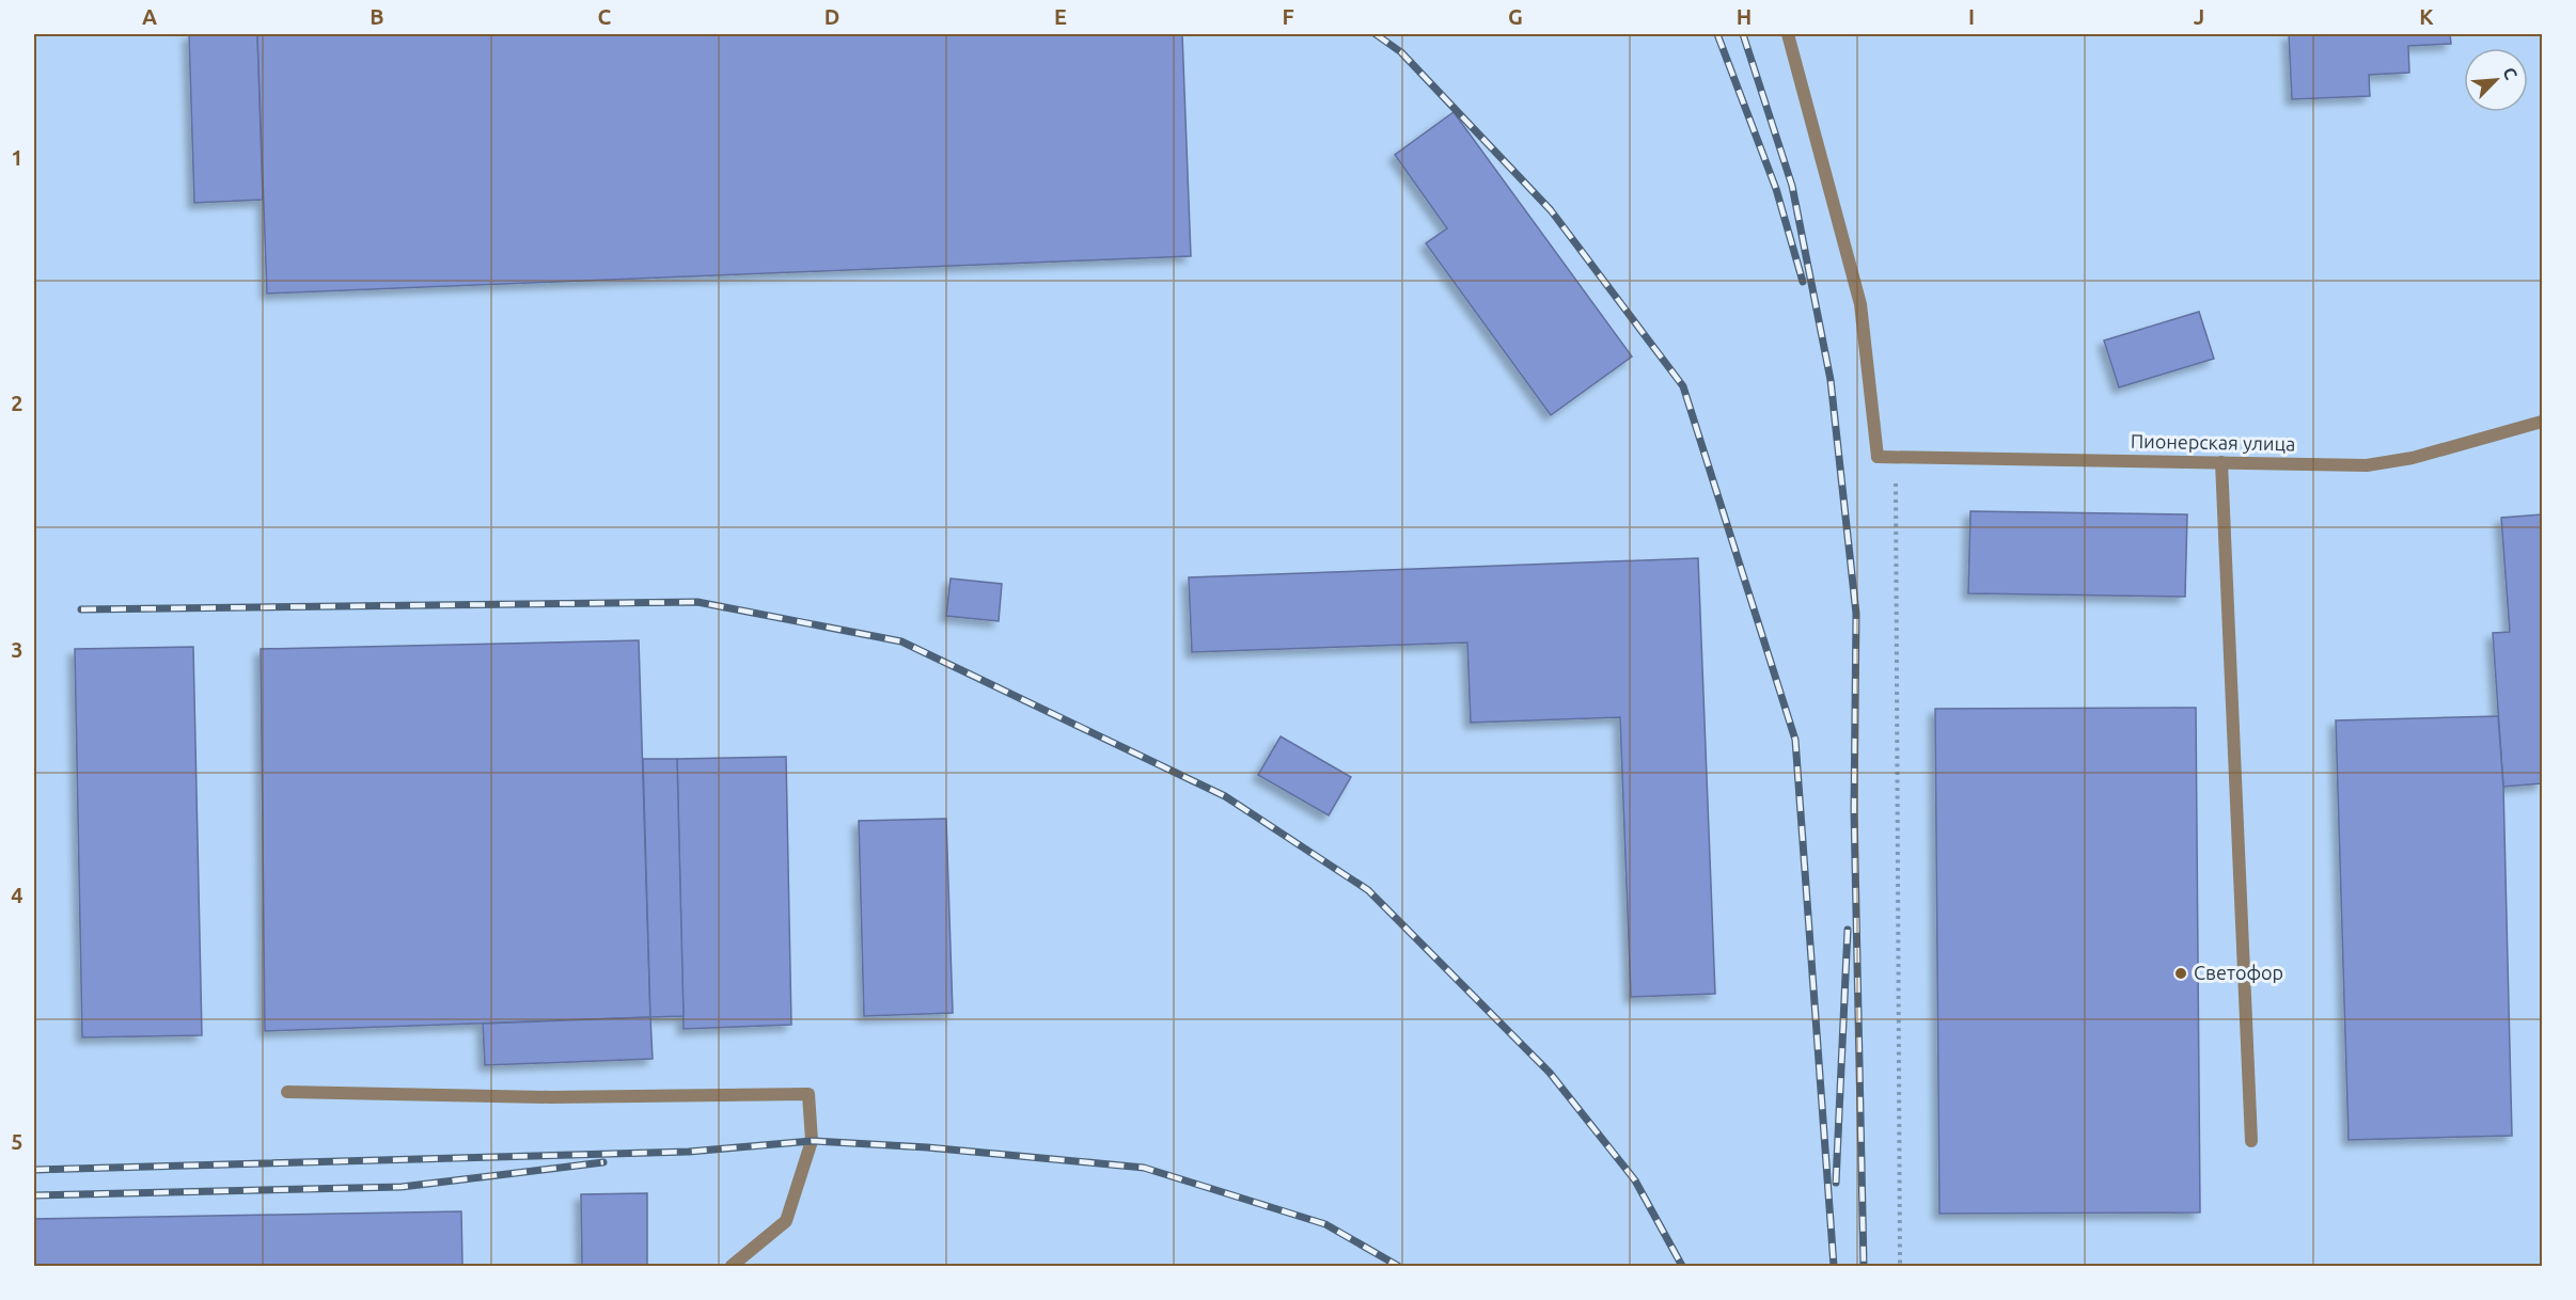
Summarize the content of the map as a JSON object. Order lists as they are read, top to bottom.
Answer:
{
  "streets": {
    "street": ["Пионерская улица"]
  },
  "places": ["Светофор"],
  "north": "top right",
  "grid": {
    "columns": [
      "A",
      "B",
      "C",
      "D",
      "E",
      "F",
      "G",
      "H",
      "I",
      "J",
      "K"
    ],
    "rows": [
      "1",
      "2",
      "3",
      "4",
      "5"
    ]
  }
}
